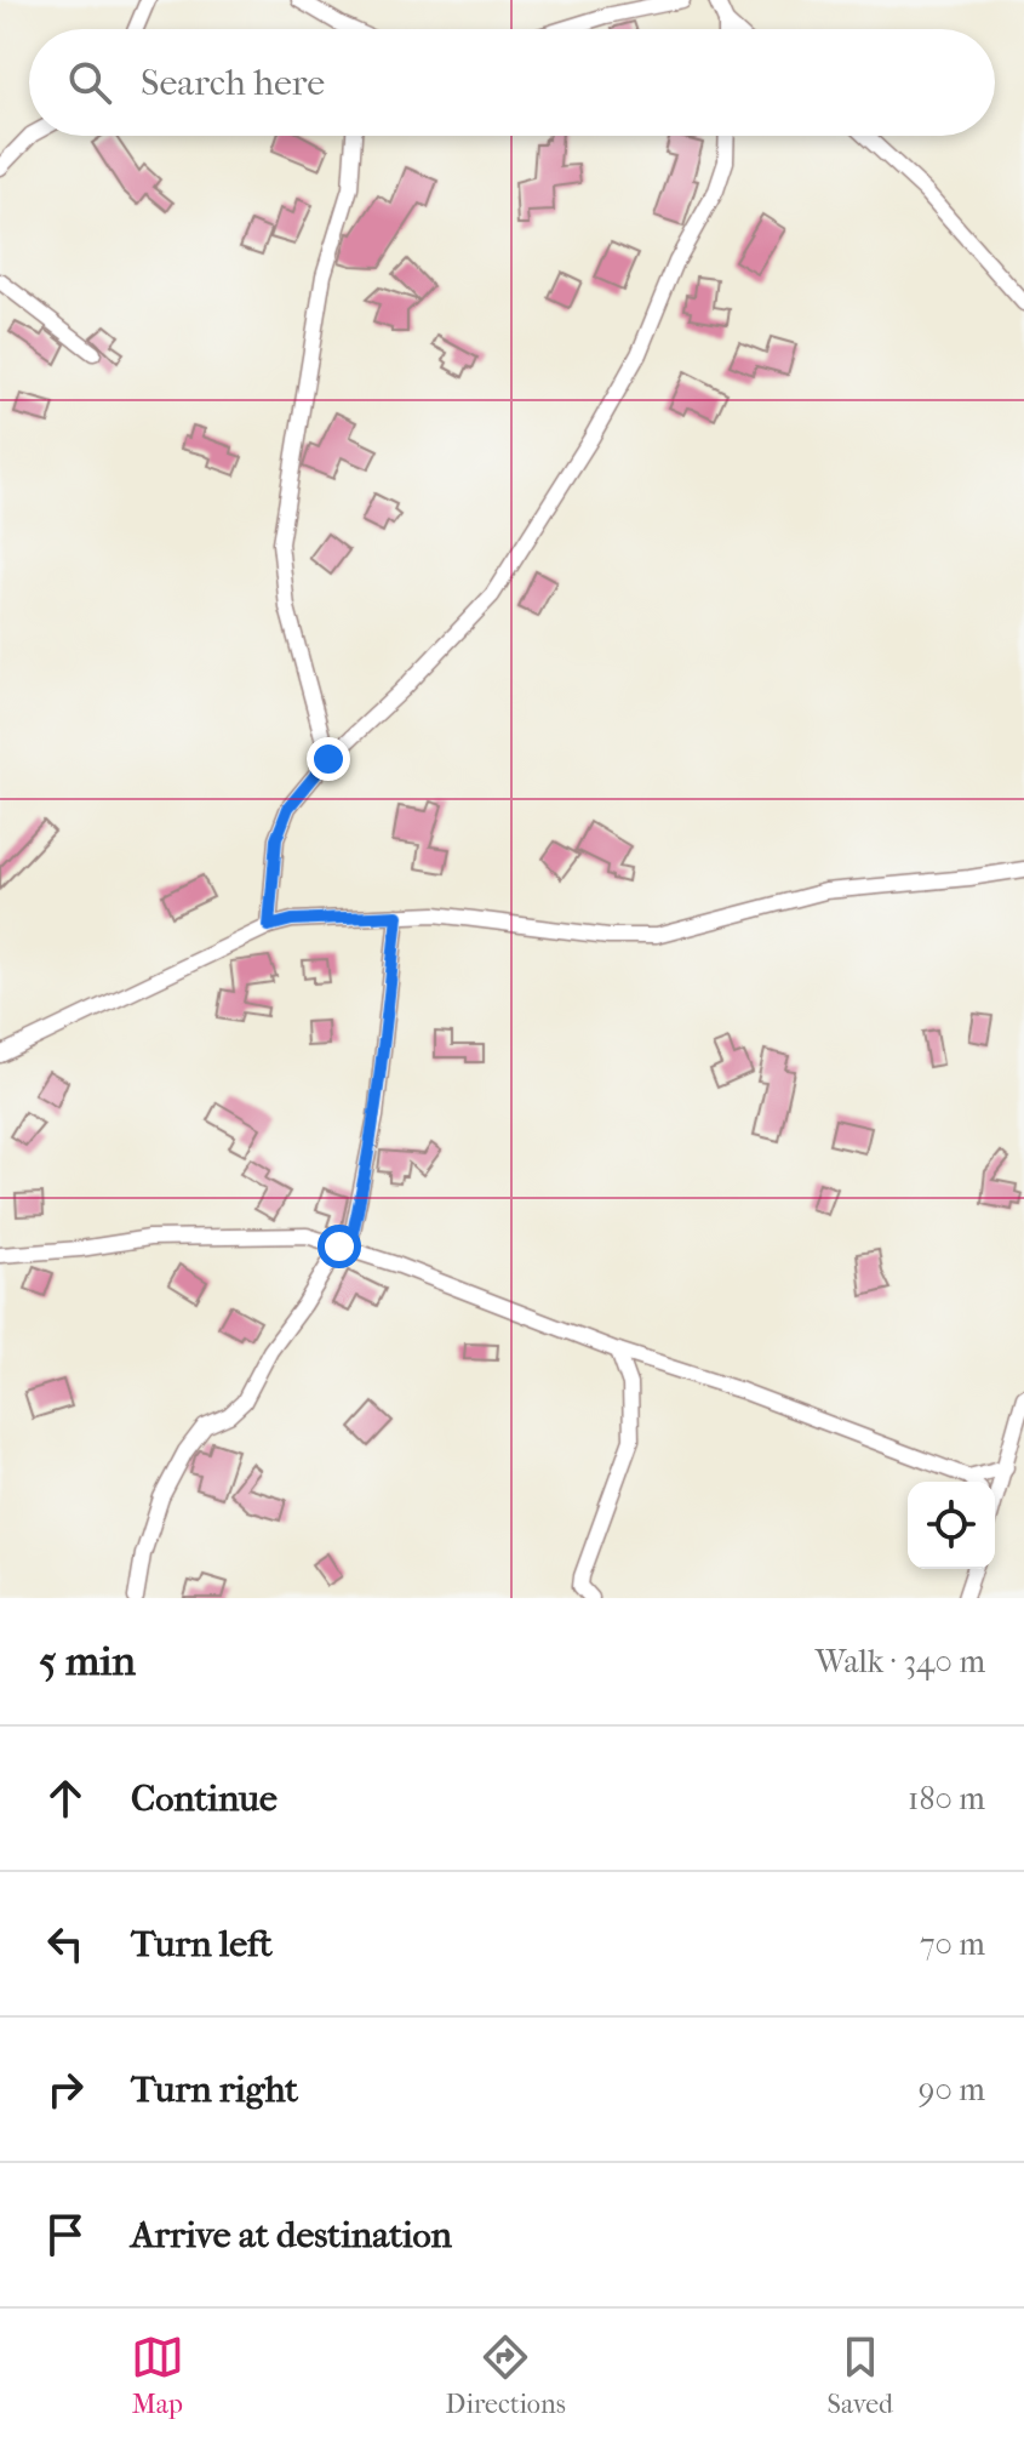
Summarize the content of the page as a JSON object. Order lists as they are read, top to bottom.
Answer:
{
  "page": {
    "search": "Search here",
    "heading": ["5 min", "Walk · 340 m"],
    "list": [
      ["Continue", "180 m"],
      ["Turn left", "70 m"],
      ["Turn right", "90 m"],
      "Arrive at destination"
    ],
    "nav": ["Map", "Directions", "Saved"]
  }
}
